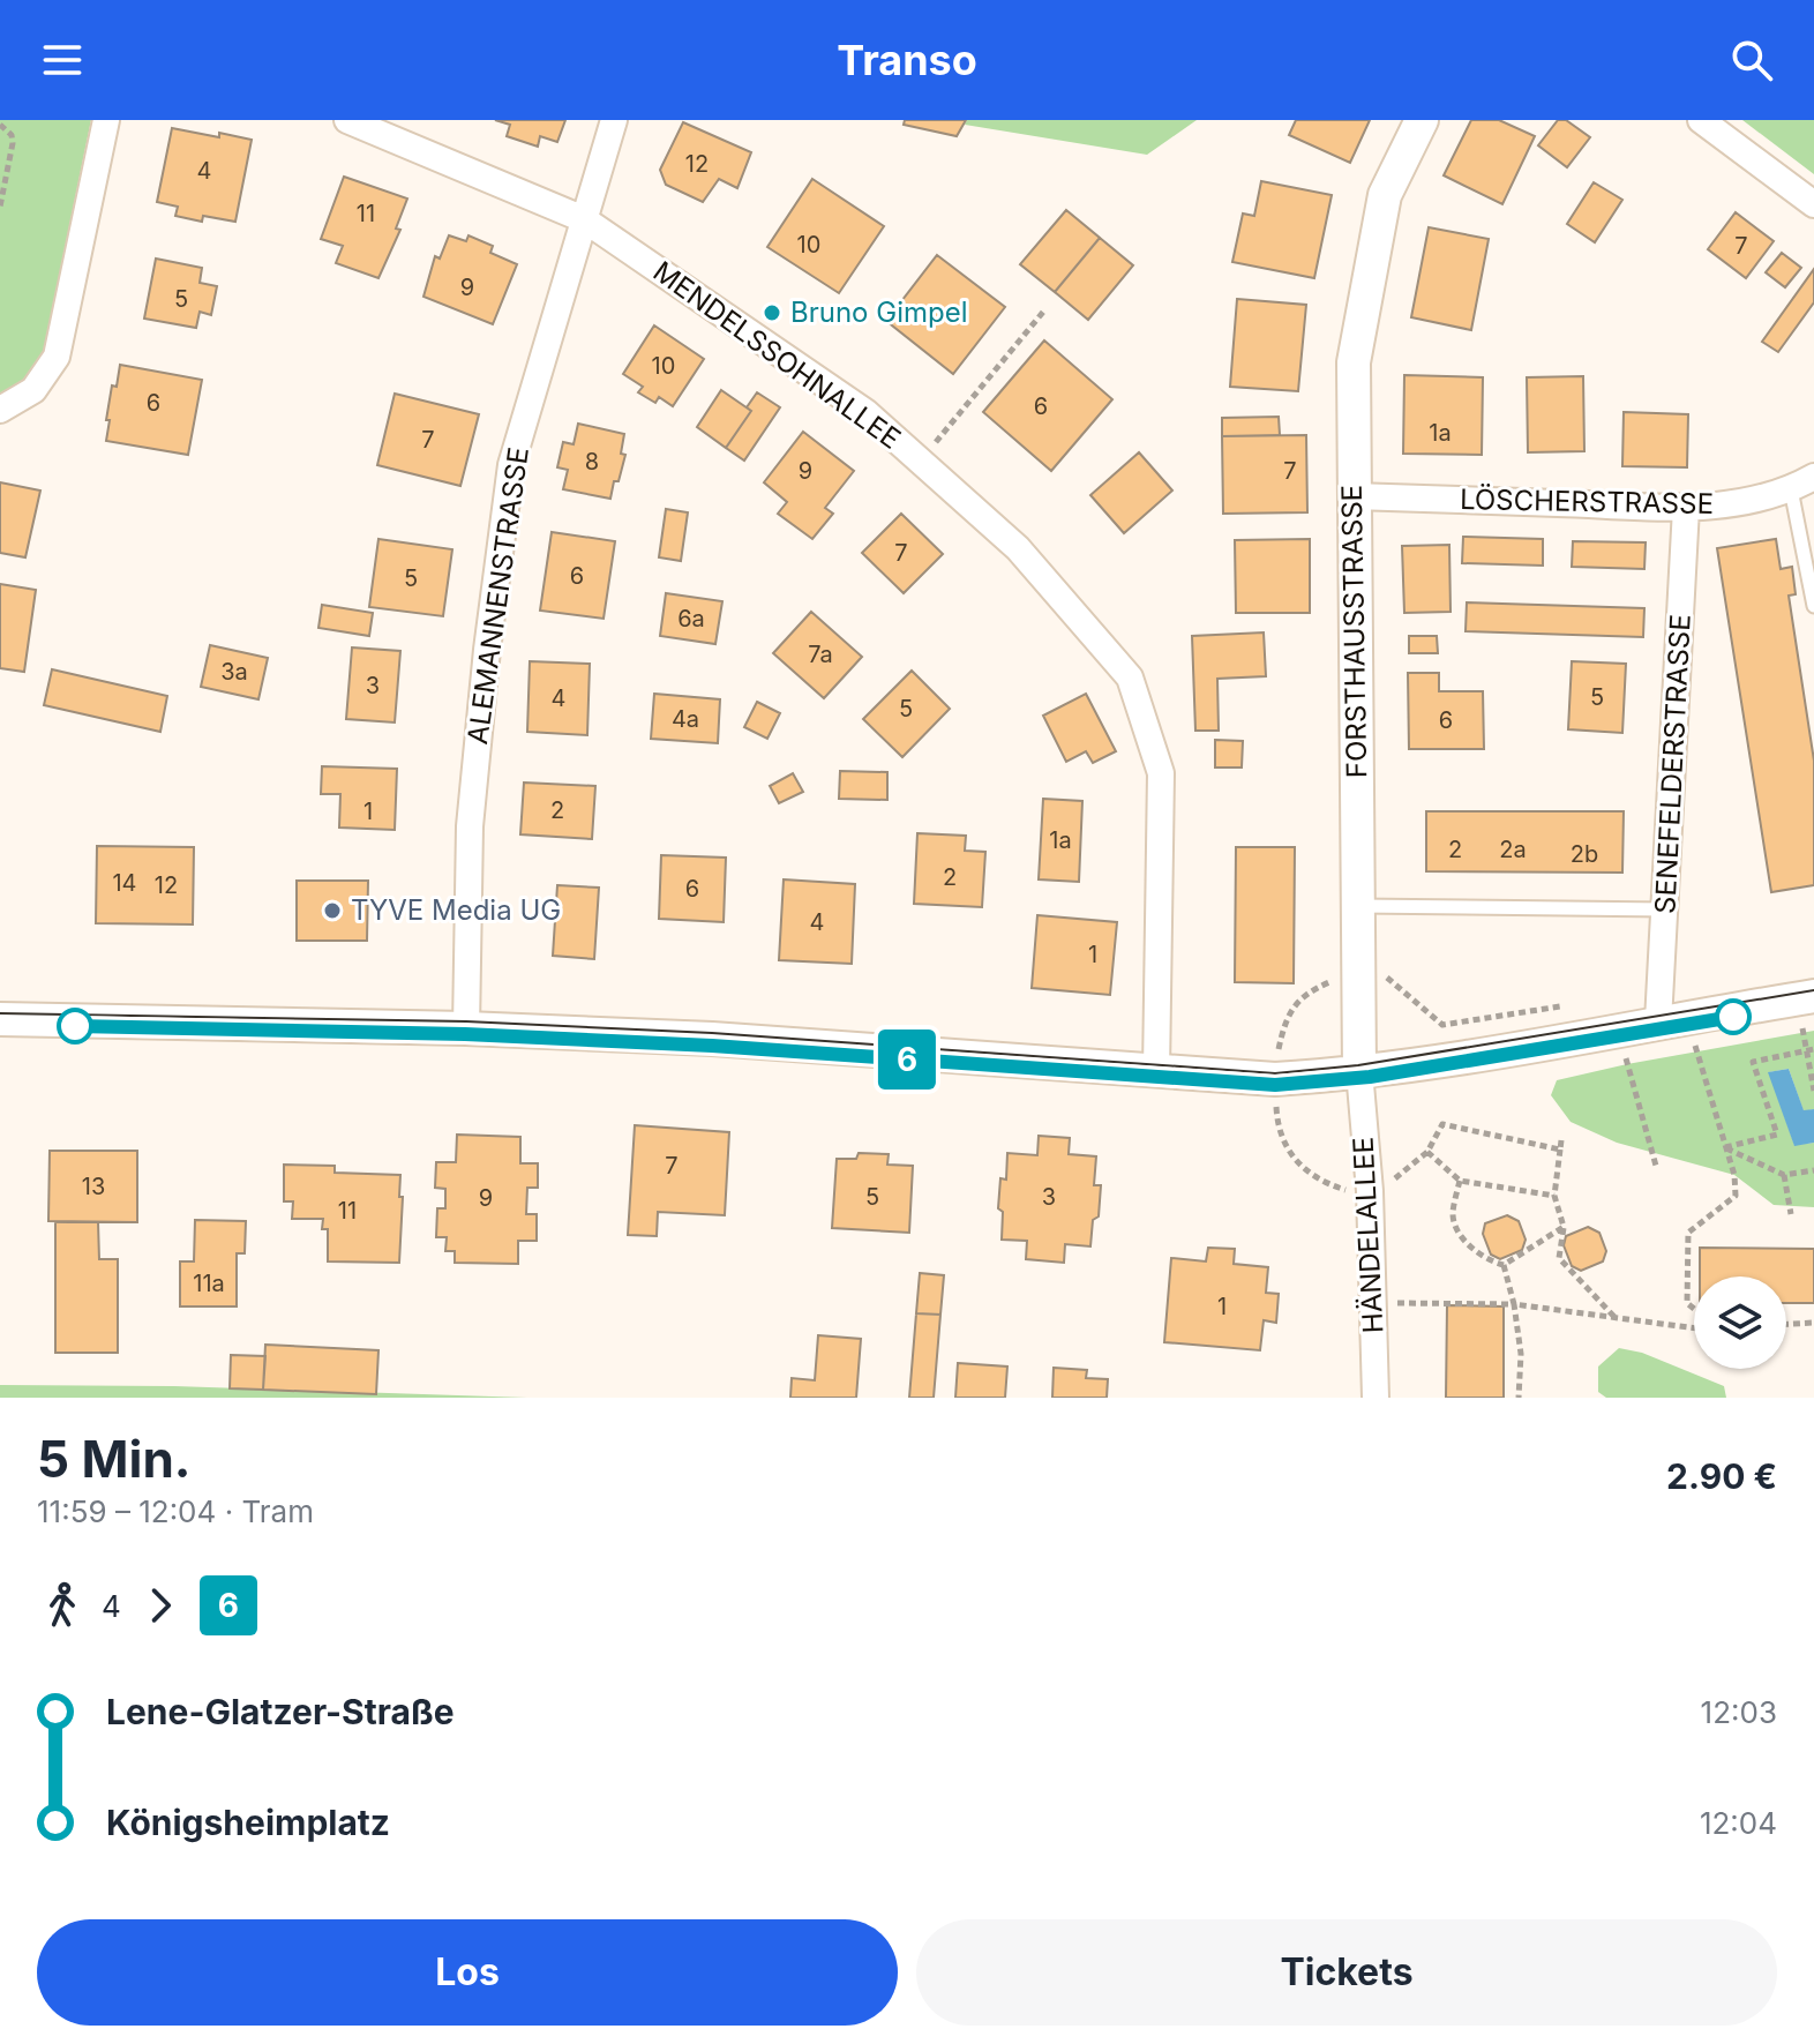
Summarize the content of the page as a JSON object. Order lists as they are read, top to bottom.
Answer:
{
  "streets": {
    "street": [
      "MENDELSSOHNALLEE",
      "LÖSCHERSTRASSE",
      "ALEMANNENSTRASSE",
      "FORSTHAUSSTRASSE",
      "SENEFELDERSTRASSE",
      "HÄNDELALLEE"
    ]
  },
  "crossings": [
    ["MENDELSSOHNALLEE", "ALEMANNENSTRASSE"],
    ["LÖSCHERSTRASSE", "FORSTHAUSSTRASSE"],
    ["LÖSCHERSTRASSE", "SENEFELDERSTRASSE"],
    ["FORSTHAUSSTRASSE", "HÄNDELALLEE"]
  ],
  "places": ["Bruno Gimpel", "TYVE Media UG"],
  "lines": ["tram line 6"],
  "house_numbers": [
    "12",
    "4",
    "11",
    "10",
    "7",
    "9",
    "5",
    "10",
    "6",
    "6",
    "1a",
    "7",
    "8",
    "9",
    "7",
    "7",
    "6",
    "5",
    "6a",
    "7a",
    "3a",
    "3",
    "5",
    "4",
    "5",
    "4a",
    "6",
    "2",
    "1",
    "1a",
    "2",
    "2a",
    "2b",
    "2",
    "14",
    "12",
    "6",
    "4",
    "1",
    "7",
    "13",
    "5",
    "3",
    "9",
    "11",
    "11a",
    "1"
  ],
  "page": {
    "header": "Transo",
    "on_map": "6",
    "heading": ["5 Min.", "11:59 – 12:04 · Tram", "2.90 €"],
    "legs": ["4", "6"],
    "list": [
      {
        "name": "Lene-Glatzer-Straße",
        "value": "12:03"
      },
      {
        "name": "Königsheimplatz",
        "value": "12:04"
      }
    ],
    "buttons": ["Los", "Tickets"]
  }
}
